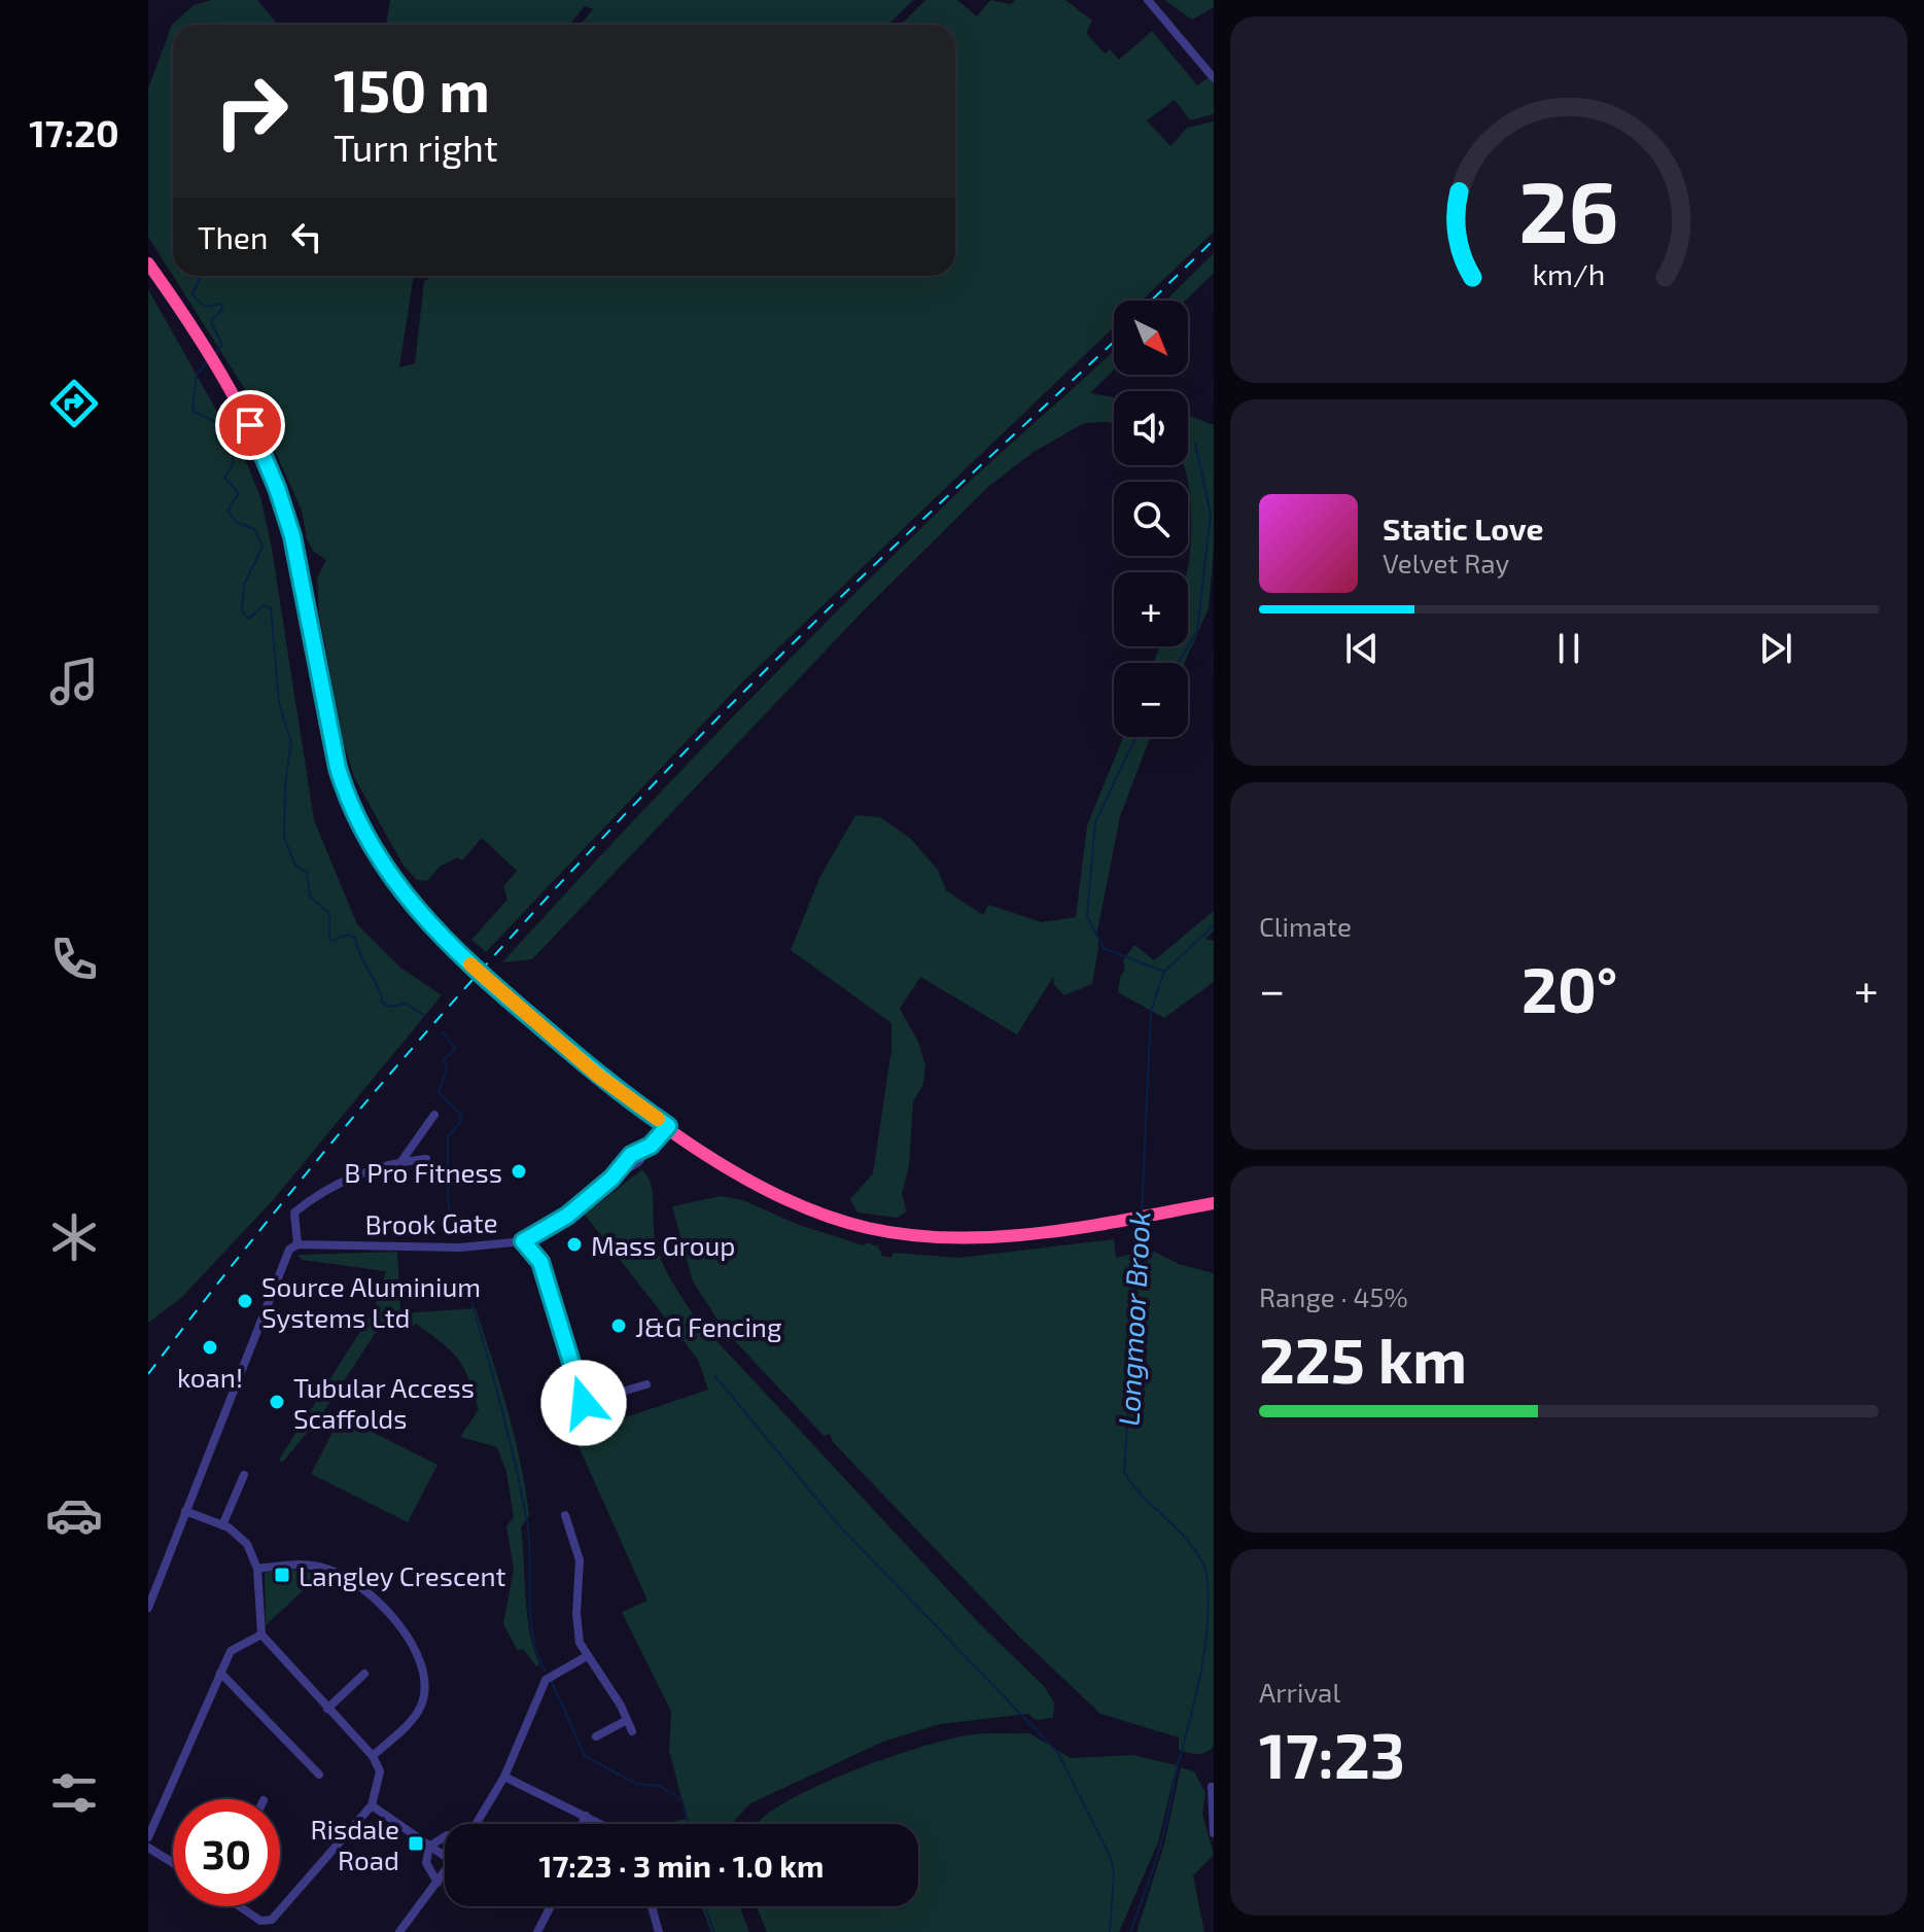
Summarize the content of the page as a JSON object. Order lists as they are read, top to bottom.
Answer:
{
  "streets": {
    "street": ["Brook Gate"]
  },
  "water": ["Longmoor Brook"],
  "places": {
    "other": [
      "B Pro Fitness",
      "Mass Group",
      "Source Aluminium Systems Ltd",
      "J&G Fencing",
      "koan!",
      "Tubular Access Scaffolds"
    ],
    "transit": ["Langley Crescent", "Risdale Road"]
  },
  "north": "bottom right",
  "page": {
    "tabs": "17:20",
    "turn": ["150 m", "Turn right"],
    "then": "Then",
    "map_buttons": ["+", "−"],
    "song": ["Static Love", "Velvet Ray"],
    "tile": [
      "Climate",
      ["Range · 45%", "225 km"],
      ["Arrival", "17:23"]
    ],
    "heat": ["−", "20°", "+"],
    "limit": "30",
    "trip": "17:23 · 3 min · 1.0 km",
    "gauge": ["26", "km/h"]
  }
}
